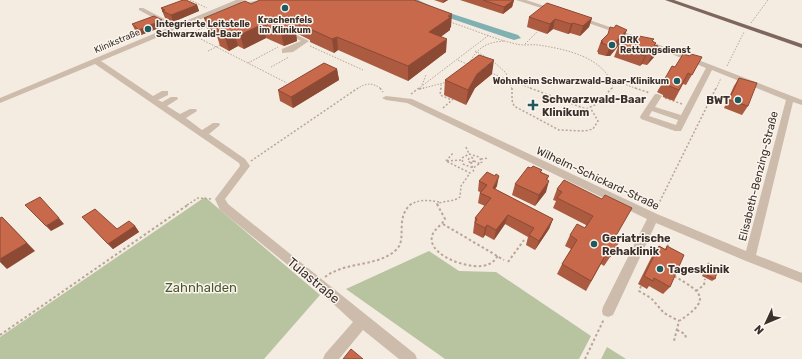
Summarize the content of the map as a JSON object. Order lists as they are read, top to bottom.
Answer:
{
  "streets": {
    "street": [
      "Klinikstraße",
      "Elisabeth-Benzing-Straße",
      "Wilhelm-Schickard-Straße",
      "Tulastraße"
    ]
  },
  "crossings": [
    ["Elisabeth-Benzing-Straße", "Wilhelm-Schickard-Straße"]
  ],
  "parks": ["Zahnhalden"],
  "places": {
    "other": [
      "Krachenfels im Klinikum",
      "Integrierte Leitstelle Schwarzwald-Baar",
      "DRK Rettungsdienst",
      "Wohnheim Schwarzwald-Baar-Klinikum",
      "BWT",
      "Geriatrische Rehaklinik",
      "Tagesklinik"
    ],
    "health": ["Schwarzwald-Baar Klinikum"]
  },
  "north": "bottom left"
}
